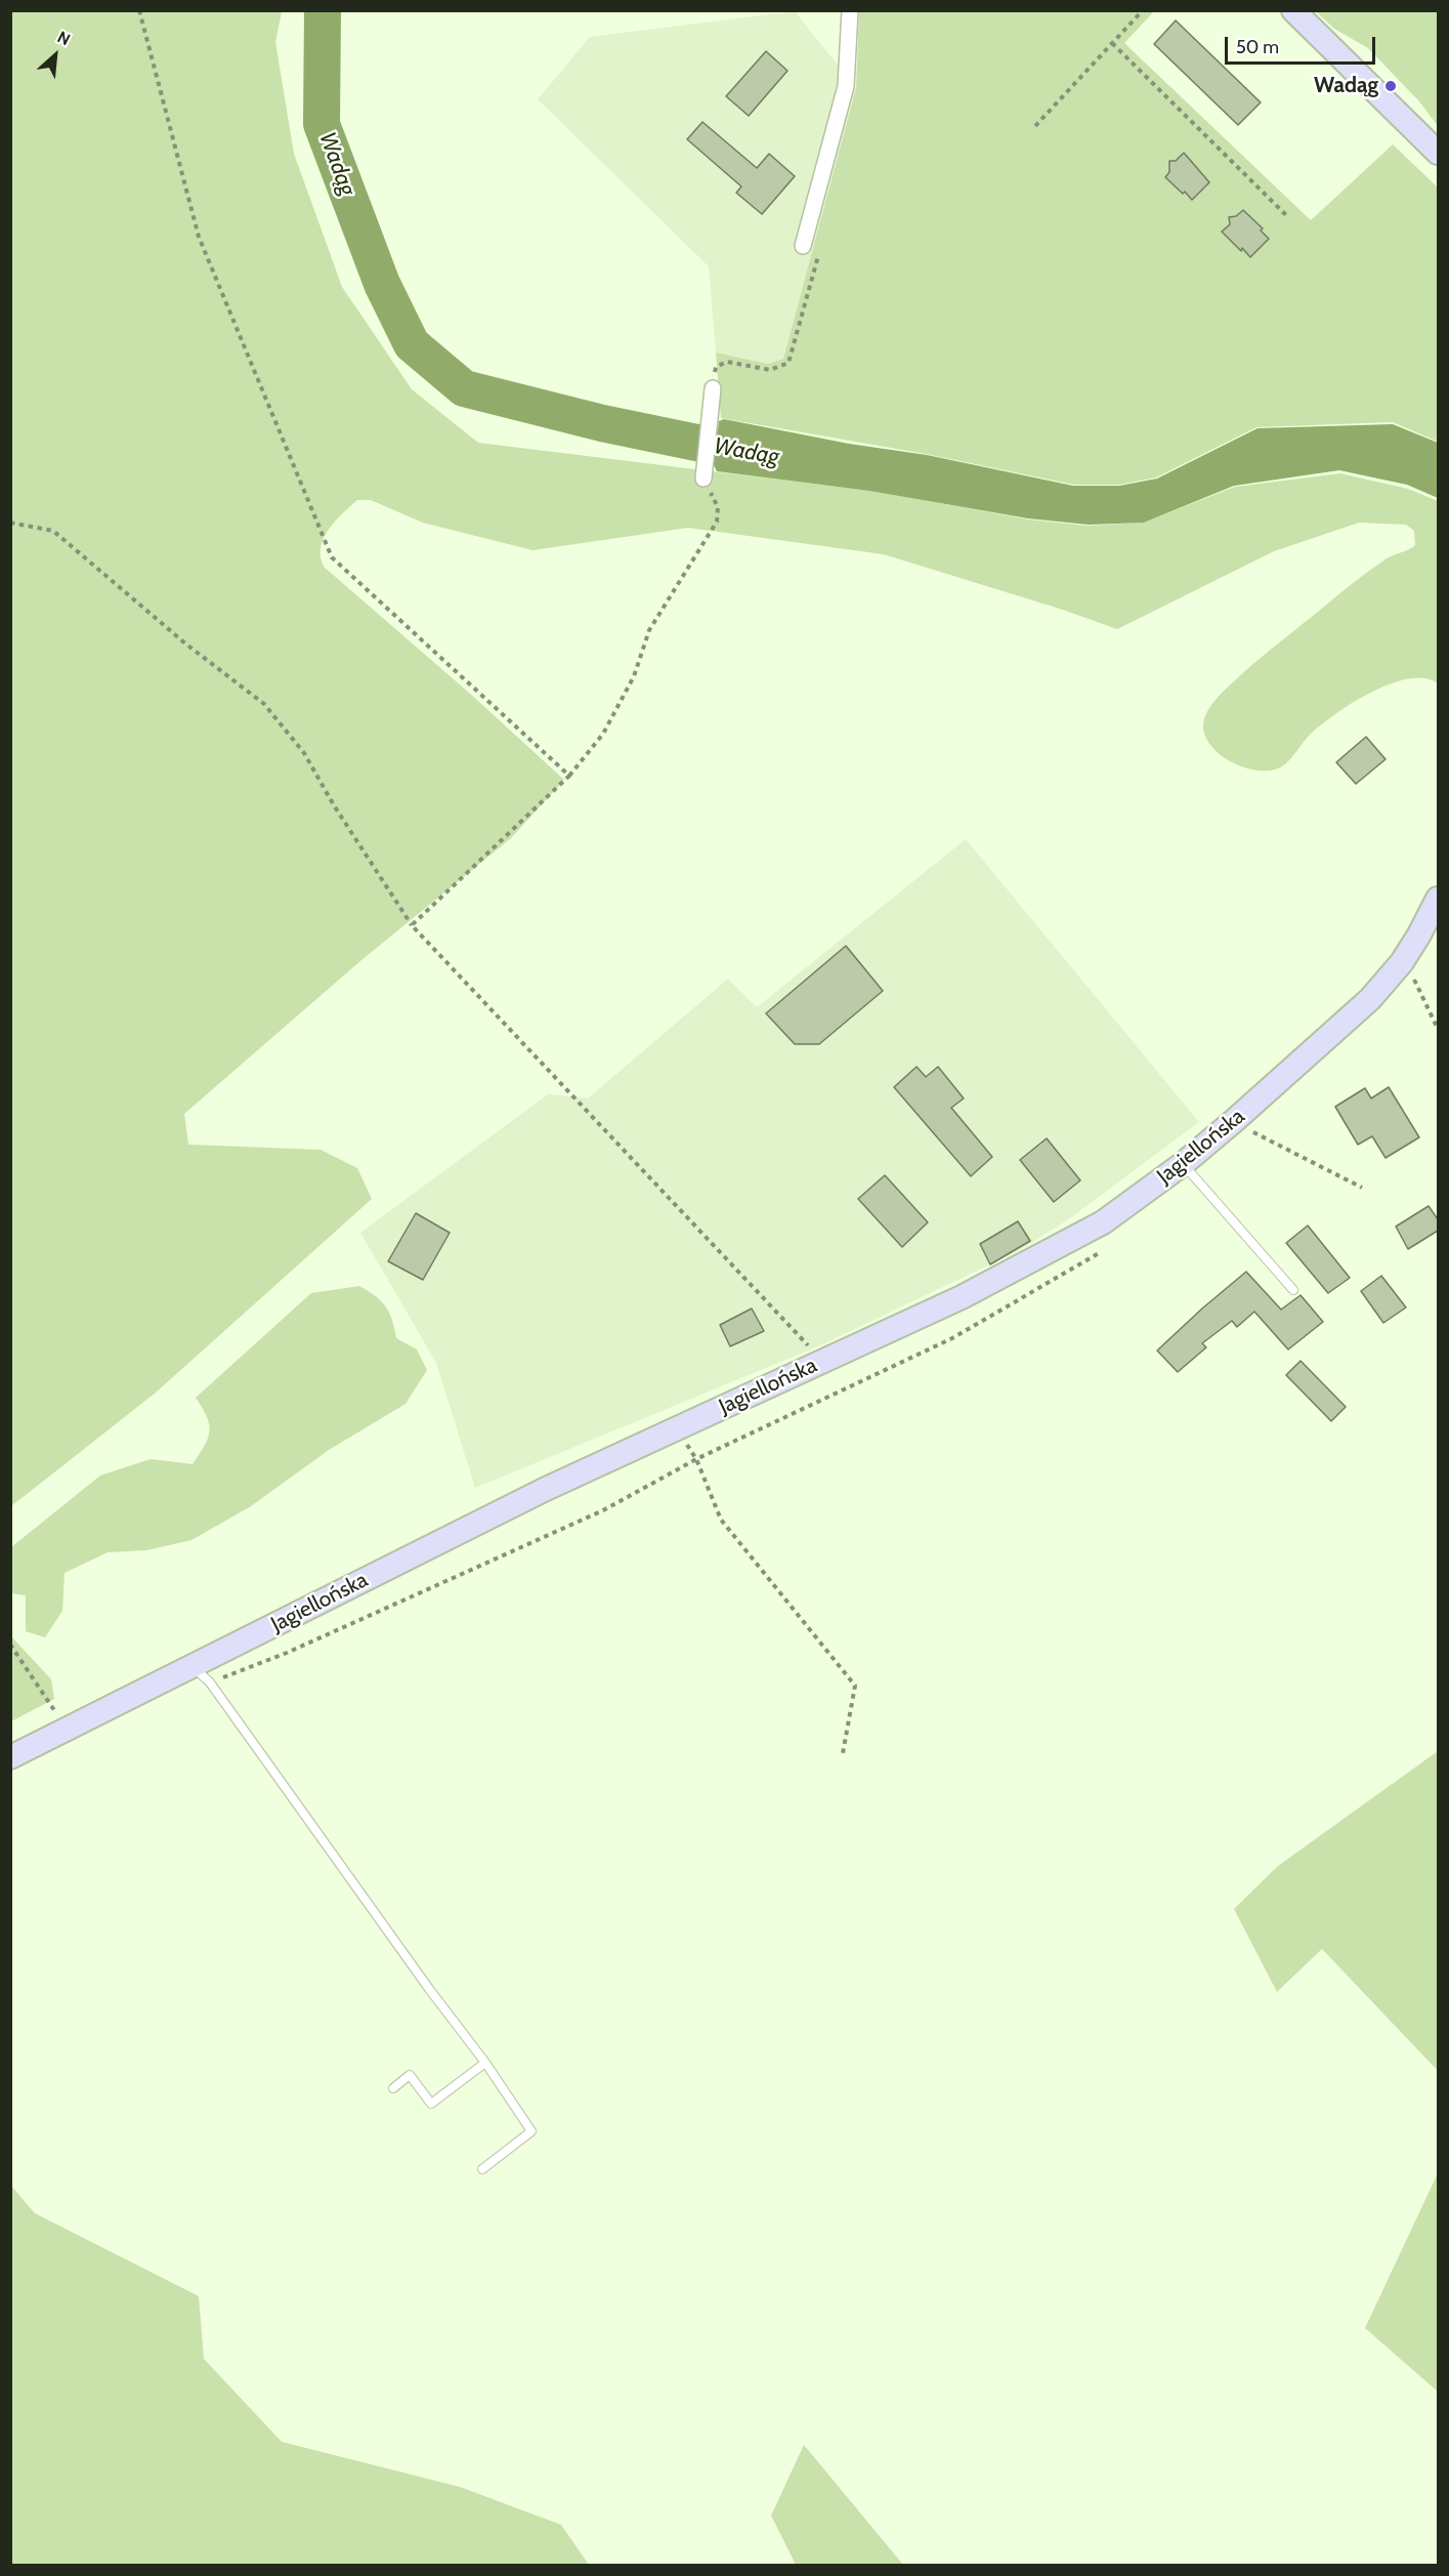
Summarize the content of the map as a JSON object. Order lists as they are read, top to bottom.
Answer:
{
  "streets": {
    "street": ["Jagiellońska"]
  },
  "water": ["Wadąg"],
  "places": ["Wadąg"],
  "scale_bar": "50 m",
  "north": "top right"
}
